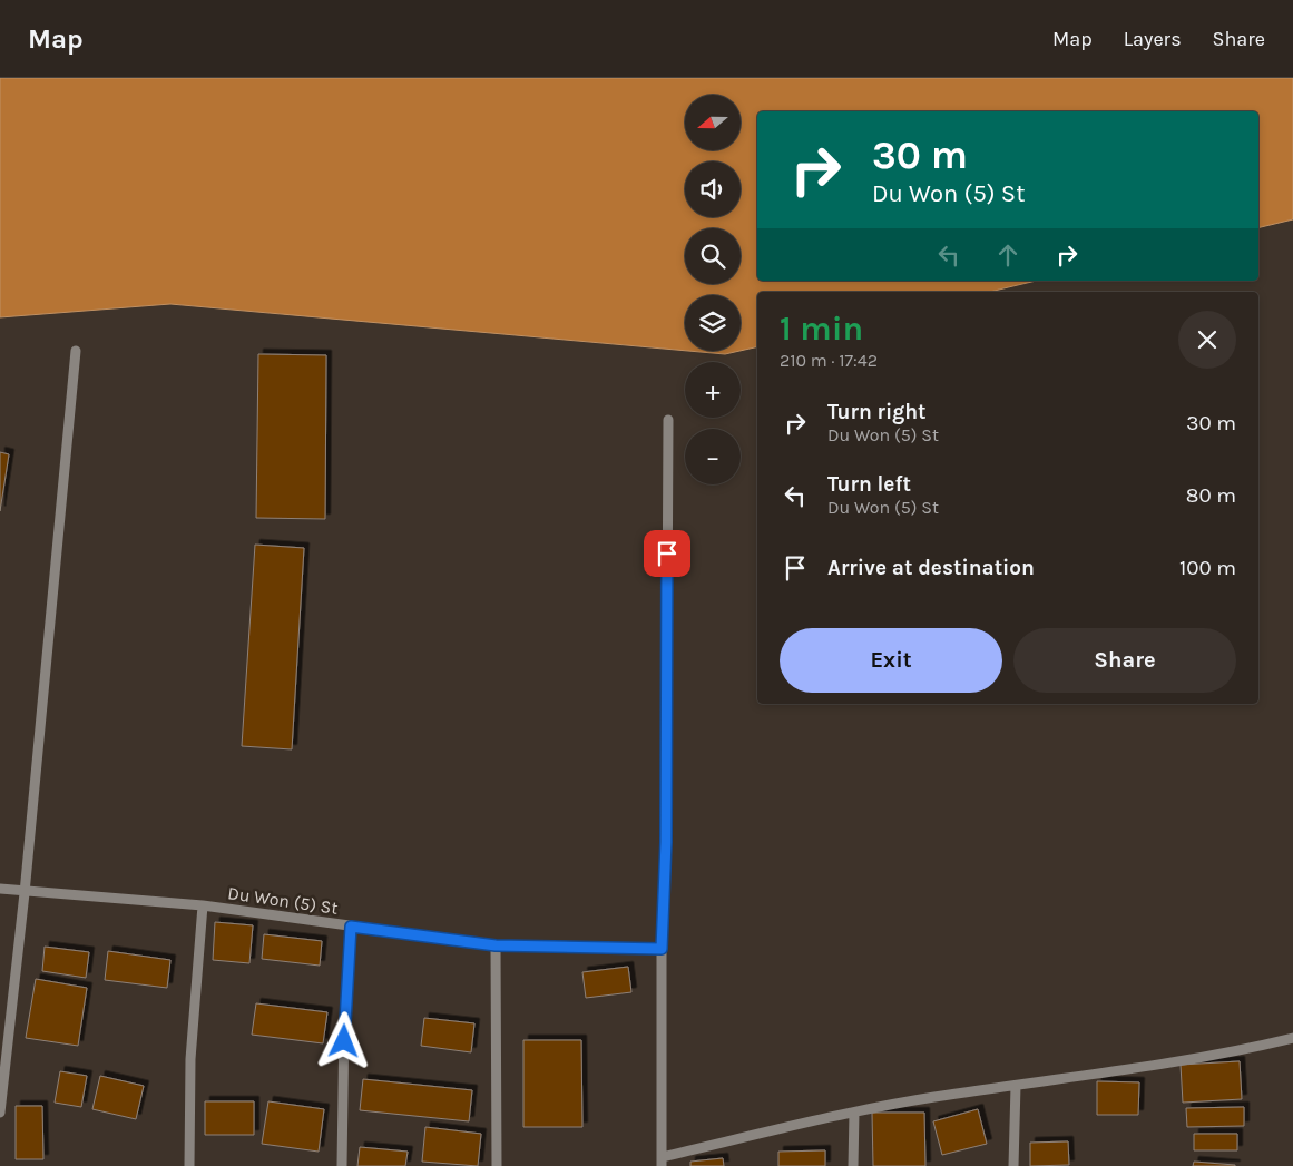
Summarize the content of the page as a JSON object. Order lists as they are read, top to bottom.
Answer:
{
  "streets": {
    "street": ["Du Won (5) St"]
  },
  "north": "left",
  "page": {
    "header": "Map",
    "nav": ["Map", "Layers", "Share"],
    "map_buttons": ["+", "−"],
    "turn": ["30 m", "Du Won (5) St"],
    "heading": ["1 min", "210 m · 17:42"],
    "list": [
      {
        "name": "Turn right",
        "note": "Du Won (5) St",
        "value": "30 m"
      },
      {
        "name": "Turn left",
        "note": "Du Won (5) St",
        "value": "80 m"
      },
      {
        "name": "Arrive at destination",
        "value": "100 m"
      }
    ],
    "buttons": ["Exit", "Share"]
  }
}
